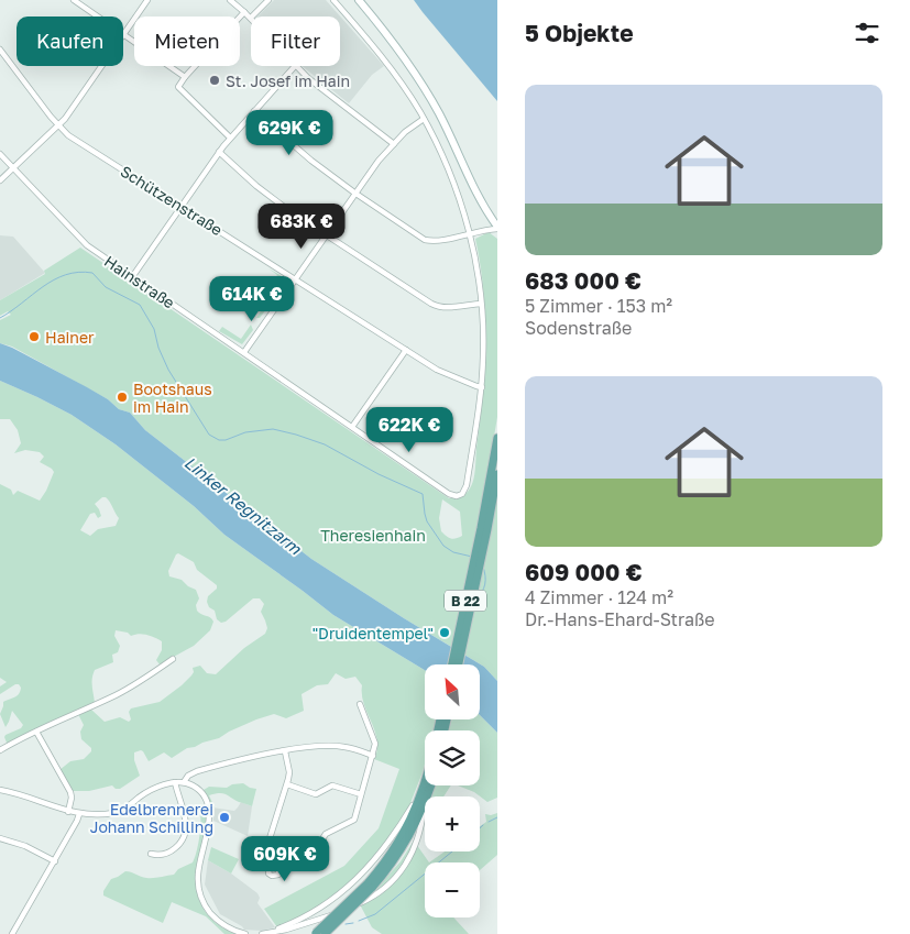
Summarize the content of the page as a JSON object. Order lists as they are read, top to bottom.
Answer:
{
  "streets": {
    "main road": ["B 22"],
    "street": ["Schützenstraße", "Hainstraße"]
  },
  "crossings": [
    ["Schützenstraße", "Hainstraße"]
  ],
  "water": ["Linker Regnitzarm"],
  "parks": ["Theresienhain"],
  "places": [
    "St. Josef im Hain",
    "Hainer",
    "Bootshaus im Hain",
    "\"Druidentempel\"",
    "Edelbrennerei Johann Schilling"
  ],
  "north": "top left",
  "page": {
    "heading": "5 Objekte",
    "chip": ["Kaufen", "Mieten", "Filter"],
    "list": [
      {
        "name": "683 000 €",
        "note": "5 Zimmer · 153 m² · Sodenstraße"
      },
      {
        "name": "609 000 €",
        "note": "4 Zimmer · 124 m² · Dr.-Hans-Ehard-Straße"
      }
    ],
    "price": [
      "629K €",
      "683K €",
      "614K €",
      "622K €",
      "609K €"
    ],
    "map_buttons": ["+", "−"]
  }
}
